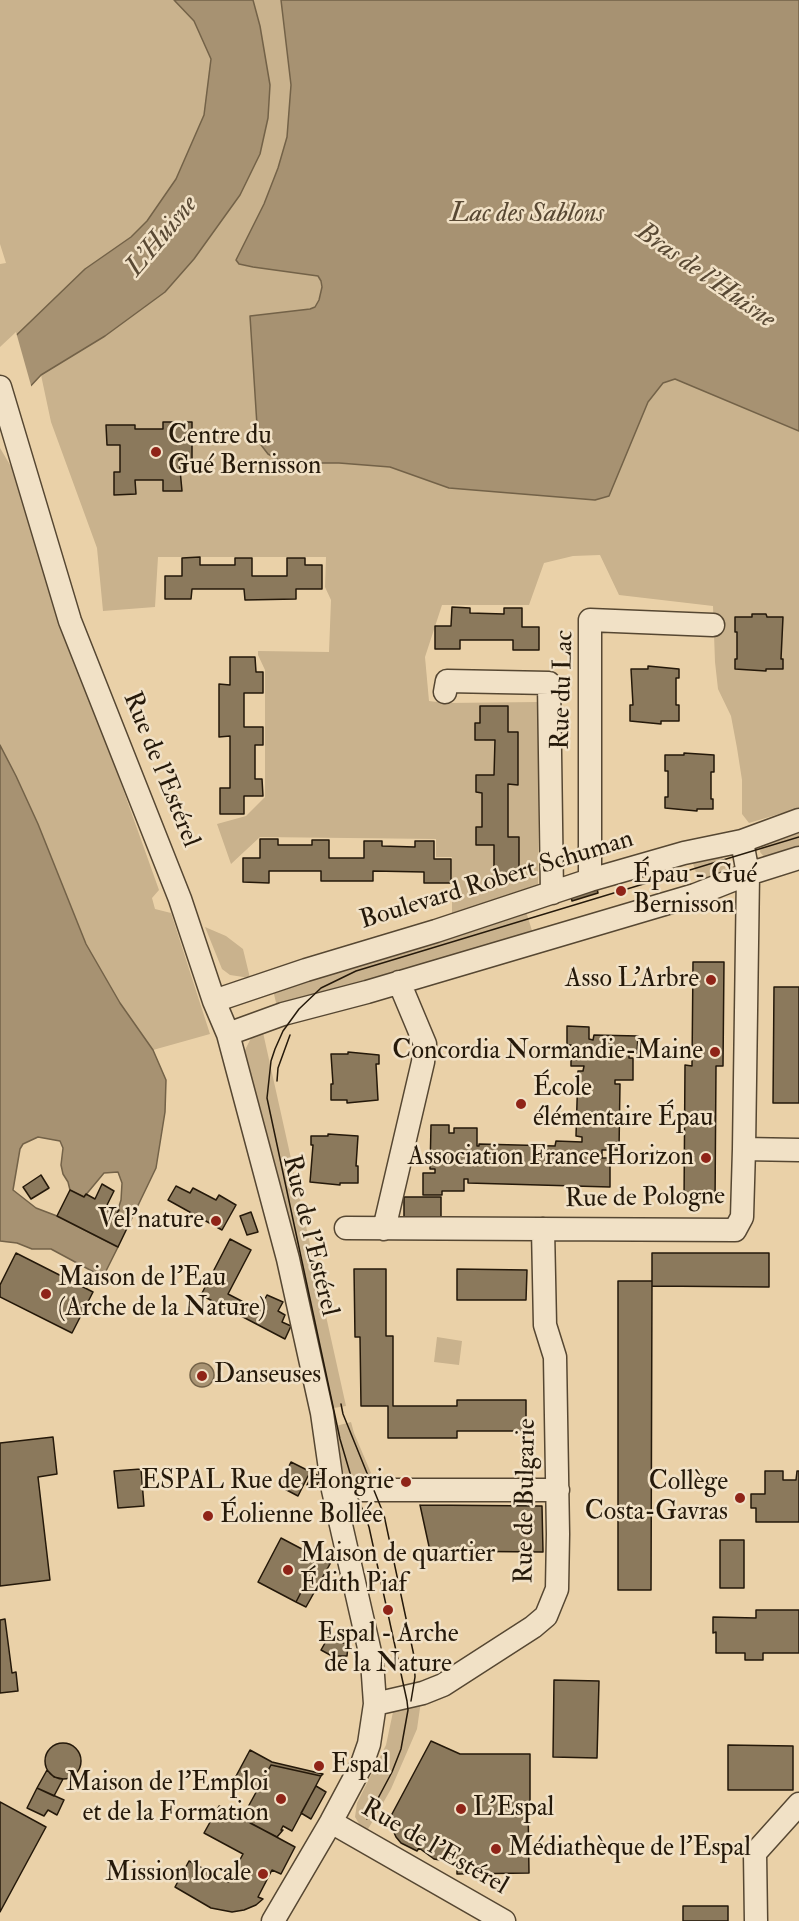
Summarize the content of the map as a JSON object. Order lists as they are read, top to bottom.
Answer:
{
  "streets": {
    "street": [
      "Rue du Lac",
      "Rue de l'Estérel",
      "Boulevard Robert Schuman",
      "Rue de Pologne",
      "Rue de Bulgarie"
    ]
  },
  "crossings": [
    ["Rue du Lac", "Boulevard Robert Schuman"],
    ["Rue de l'Estérel", "Boulevard Robert Schuman"],
    ["Rue de l'Estérel", "Rue de Bulgarie"],
    ["Boulevard Robert Schuman", "Rue de Pologne"],
    ["Rue de Pologne", "Rue de Bulgarie"]
  ],
  "water": ["Lac des Sablons", "L'Huisne", "Bras de l'Huisne"],
  "places": [
    "Centre du Gué Bernisson",
    "Épau - Gué Bernisson",
    "Asso L'Arbre",
    "Concordia Normandie-Maine",
    "École élémentaire Épau",
    "Association France Horizon",
    "Vel'nature",
    "Maison de l’Eau (Arche de la Nature)",
    "Danseuses",
    "ESPAL Rue de Hongrie",
    "Collège Costa-Gavras",
    "Éolienne Bollée",
    "Maison de quartier Édith Piaf",
    "Espal - Arche de la Nature",
    "Espal",
    "Maison de l'Emploi et de la Formation",
    "L'Espal",
    "Médiathèque de l'Espal",
    "Mission locale"
  ]
}
